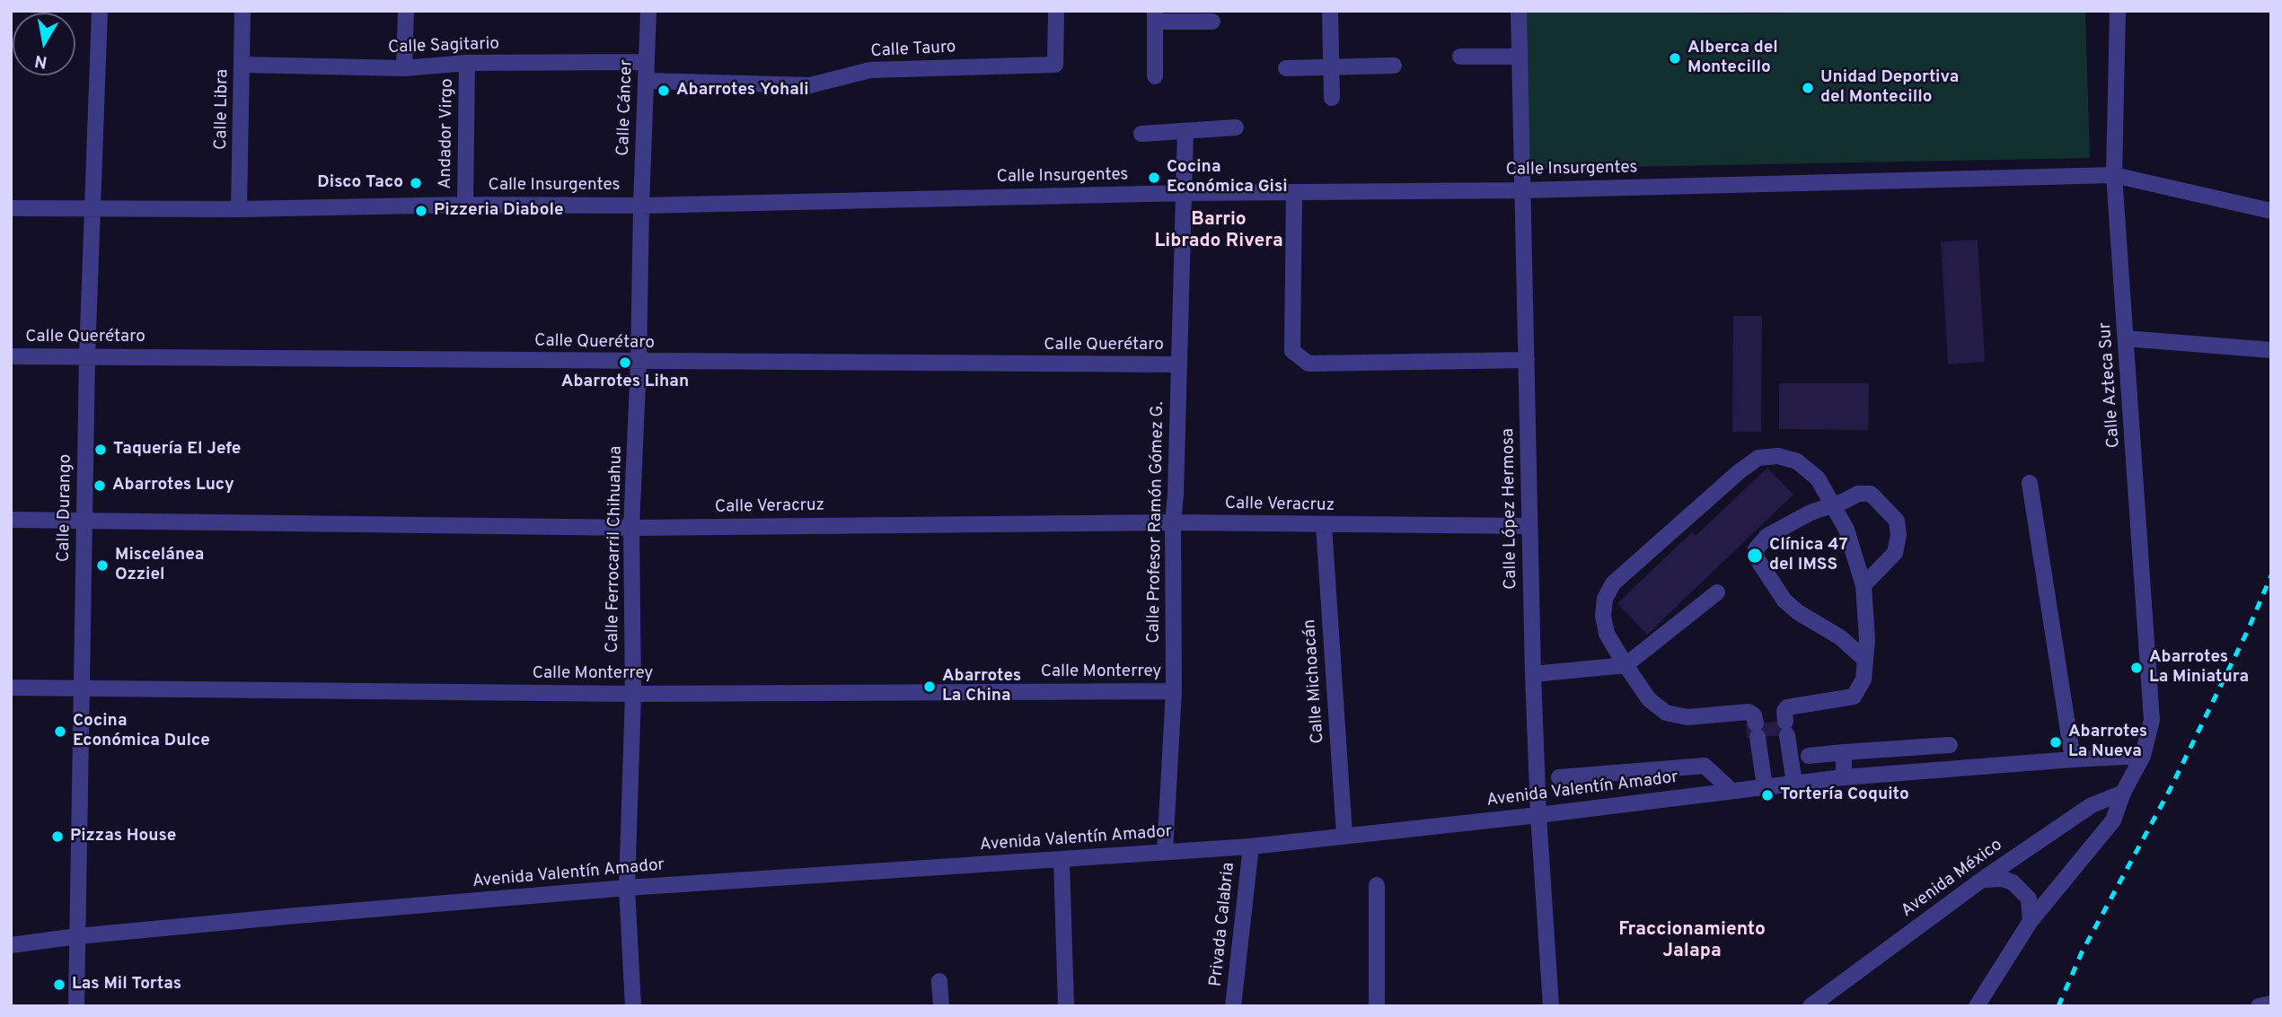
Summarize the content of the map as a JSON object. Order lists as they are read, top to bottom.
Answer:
{
  "streets": {
    "street": [
      "Calle Sagitario",
      "Calle Tauro",
      "Calle Cáncer",
      "Calle Libra",
      "Andador Virgo",
      "Calle Insurgentes",
      "Calle Querétaro",
      "Calle Azteca Sur",
      "Calle Veracruz",
      "Calle Durango",
      "Calle López Hermosa",
      "Calle Profesor Ramón Gómez G.",
      "Calle Ferrocarril Chihuahua",
      "Calle Monterrey",
      "Calle Michoacán",
      "Avenida Valentín Amador",
      "Avenida México",
      "Privada Calabria"
    ]
  },
  "crossings": [
    ["Calle Sagitario", "Calle Cáncer"],
    ["Calle Sagitario", "Calle Libra"],
    ["Calle Sagitario", "Andador Virgo"],
    ["Calle Tauro", "Calle Cáncer"],
    ["Calle Cáncer", "Calle Insurgentes"],
    ["Calle Cáncer", "Calle Ferrocarril Chihuahua"],
    ["Calle Libra", "Calle Insurgentes"],
    ["Andador Virgo", "Calle Insurgentes"],
    ["Calle Insurgentes", "Calle Azteca Sur"],
    ["Calle Insurgentes", "Calle Durango"],
    ["Calle Insurgentes", "Calle López Hermosa"],
    ["Calle Insurgentes", "Calle Profesor Ramón Gómez G."],
    ["Calle Insurgentes", "Calle Ferrocarril Chihuahua"],
    ["Calle Querétaro", "Calle Durango"],
    ["Calle Querétaro", "Calle Profesor Ramón Gómez G."],
    ["Calle Querétaro", "Calle Ferrocarril Chihuahua"],
    ["Calle Azteca Sur", "Avenida Valentín Amador"],
    ["Calle Veracruz", "Calle Durango"],
    ["Calle Veracruz", "Calle López Hermosa"],
    ["Calle Veracruz", "Calle Profesor Ramón Gómez G."],
    ["Calle Veracruz", "Calle Ferrocarril Chihuahua"],
    ["Calle Veracruz", "Calle Michoacán"],
    ["Calle Durango", "Calle Monterrey"],
    ["Calle Durango", "Avenida Valentín Amador"],
    ["Calle López Hermosa", "Avenida Valentín Amador"],
    ["Calle Profesor Ramón Gómez G.", "Calle Monterrey"],
    ["Calle Profesor Ramón Gómez G.", "Avenida Valentín Amador"],
    ["Calle Ferrocarril Chihuahua", "Calle Monterrey"],
    ["Calle Ferrocarril Chihuahua", "Avenida Valentín Amador"],
    ["Calle Michoacán", "Avenida Valentín Amador"],
    ["Avenida Valentín Amador", "Privada Calabria"]
  ],
  "districts": ["Barrio Librado Rivera", "Fraccionamiento Jalapa"],
  "places": [
    "Alberca del Montecillo",
    "Unidad Deportiva del Montecillo",
    "Abarrotes Yohali",
    "Cocina Económica Gisi",
    "Disco Taco",
    "Pizzeria Diabole",
    "Abarrotes Lihan",
    "Taquería El Jefe",
    "Abarrotes Lucy",
    "Clínica 47 del IMSS",
    "Miscelánea Ozziel",
    "Abarrotes La Miniatura",
    "Abarrotes La China",
    "Cocina Económica Dulce",
    "Abarrotes La Nueva",
    "Tortería Coquito",
    "Pizzas House",
    "Las Mil Tortas"
  ],
  "north": "bottom"
}
